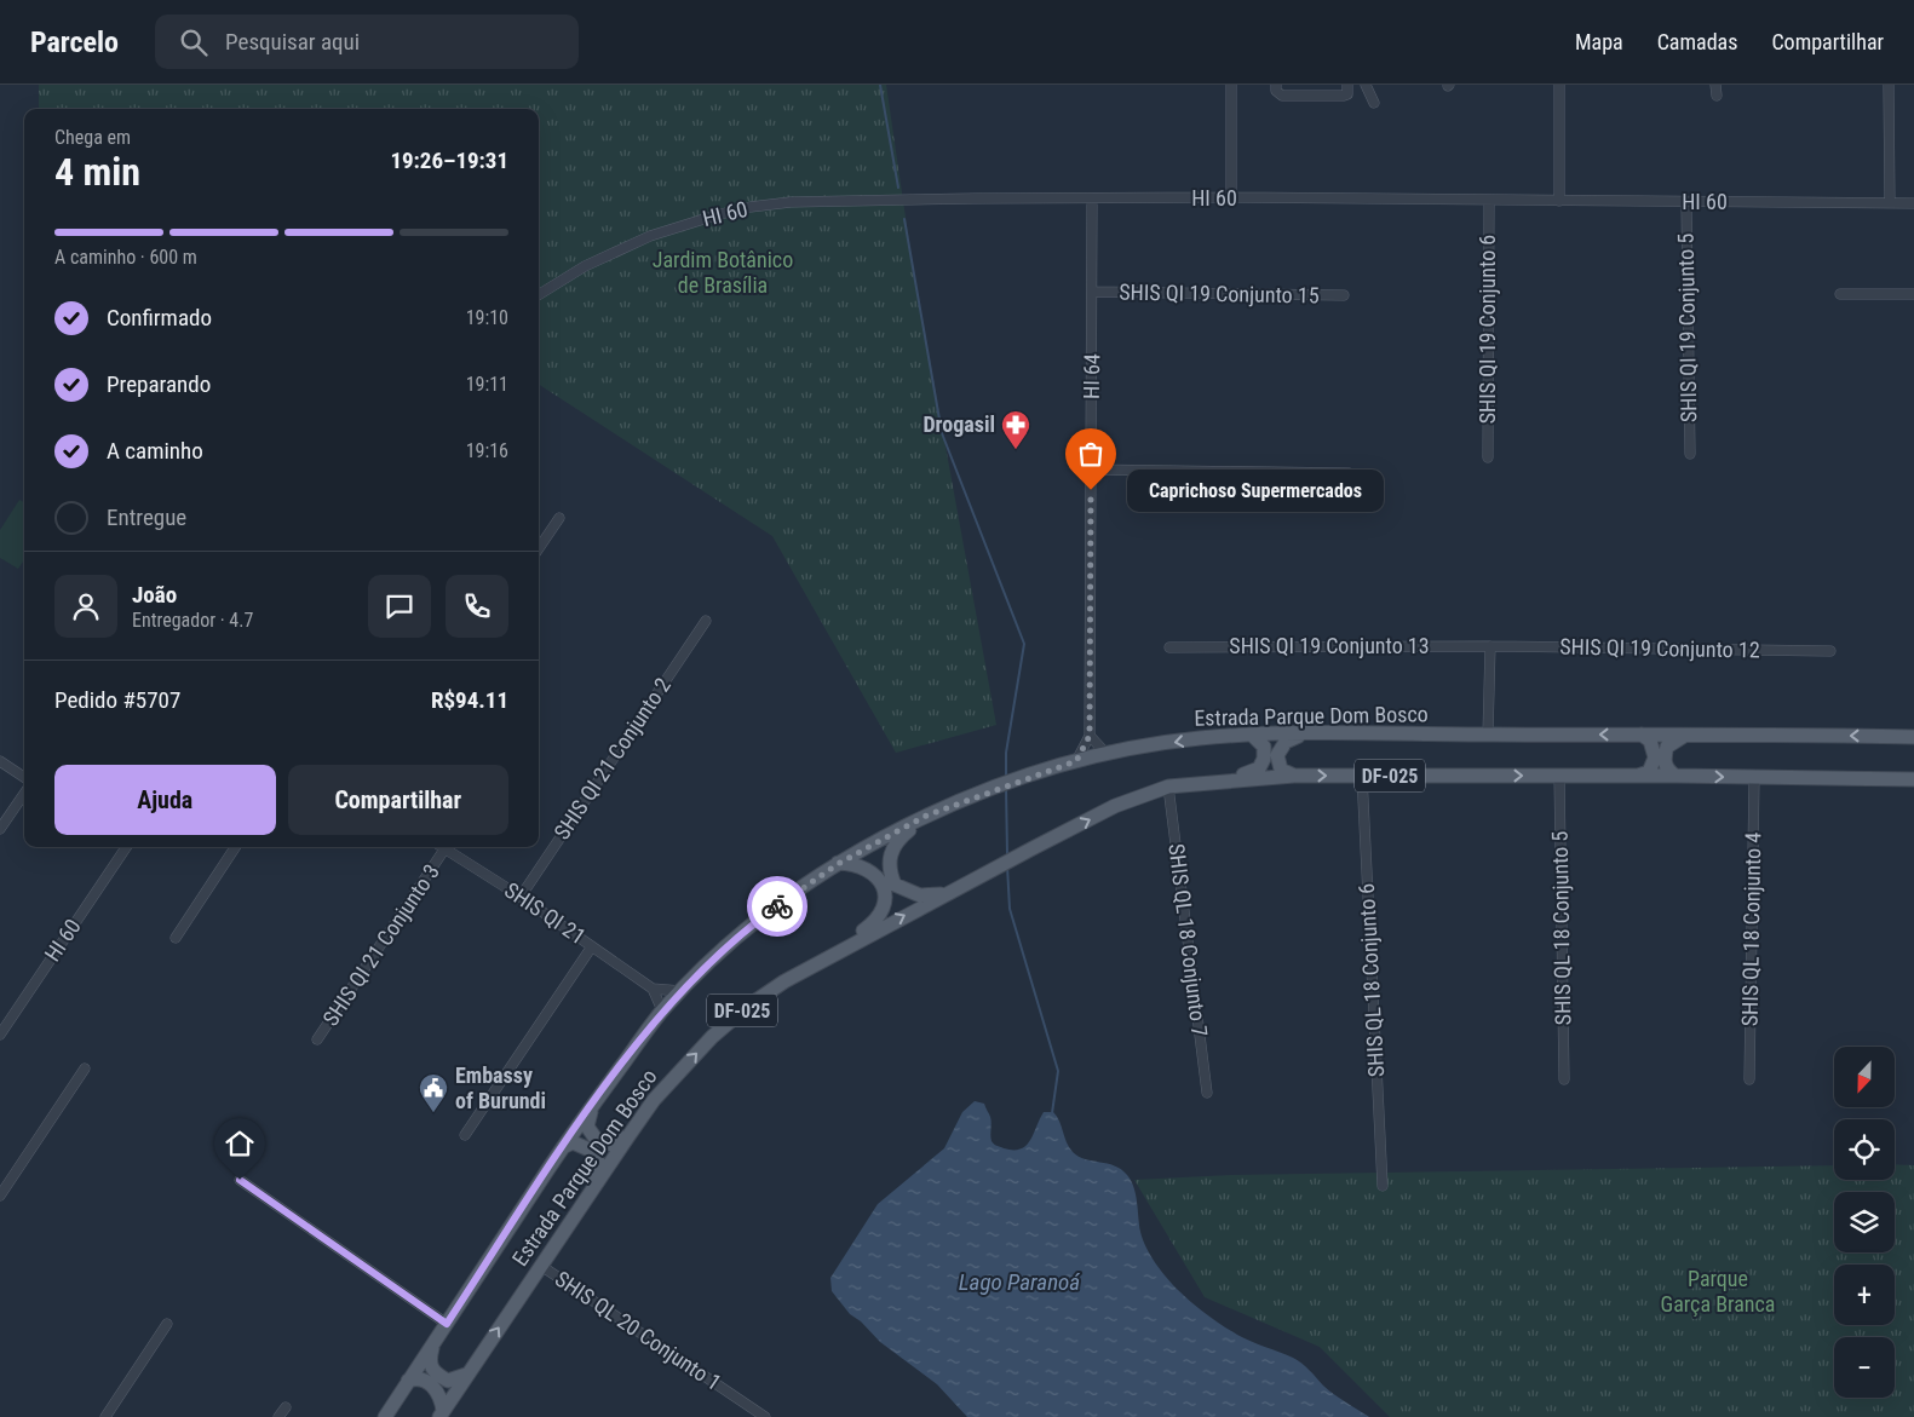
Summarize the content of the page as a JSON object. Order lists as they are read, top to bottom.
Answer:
{
  "streets": {
    "main road": ["Estrada Parque Dom Bosco", "DF-025"],
    "street": [
      "HI 60",
      "SHIS QI 19 Conjunto 15",
      "SHIS QI 19 Conjunto 5",
      "SHIS QI 19 Conjunto 6",
      "HI 64",
      "SHIS QI 19 Conjunto 13",
      "SHIS QI 19 Conjunto 12",
      "SHIS QI 21 Conjunto 2",
      "SHIS QI 21",
      "SHIS QL 18 Conjunto 5",
      "SHIS QL 18 Conjunto 4",
      "SHIS QL 18 Conjunto 7",
      "SHIS QI 21 Conjunto 3",
      "SHIS QL 18 Conjunto 6",
      "SHIS QL 20 Conjunto 1"
    ]
  },
  "crossings": [
    ["HI 60", "SHIS QI 19 Conjunto 5"],
    ["HI 60", "SHIS QI 19 Conjunto 6"],
    ["HI 60", "HI 64"],
    ["SHIS QI 19 Conjunto 15", "HI 64"],
    ["HI 64", "Estrada Parque Dom Bosco"],
    ["SHIS QI 19 Conjunto 13", "SHIS QI 19 Conjunto 12"],
    ["Estrada Parque Dom Bosco", "SHIS QL 18 Conjunto 5"],
    ["Estrada Parque Dom Bosco", "SHIS QL 18 Conjunto 4"],
    ["Estrada Parque Dom Bosco", "SHIS QL 18 Conjunto 7"],
    ["Estrada Parque Dom Bosco", "SHIS QL 18 Conjunto 6"],
    ["Estrada Parque Dom Bosco", "SHIS QL 20 Conjunto 1"],
    ["SHIS QI 21 Conjunto 2", "SHIS QI 21"],
    ["SHIS QI 21", "SHIS QI 21 Conjunto 3"]
  ],
  "water": ["Lago Paranoá"],
  "parks": ["Jardim Botânico de Brasília", "Parque Garça Branca"],
  "places": {
    "pharmacy": ["Drogasil"],
    "other": ["Caprichoso Supermercados"],
    "public building": ["Embassy of Burundi"]
  },
  "north": "bottom",
  "page": {
    "header": "Parcelo",
    "search": "Pesquisar aqui",
    "nav": ["Mapa", "Camadas", "Compartilhar"],
    "heading": ["4 min", "Chega em", "19:26–19:31"],
    "panel": [
      "João",
      "Entregador · 4.7",
      "Pedido #5707",
      "R$94.11"
    ],
    "bar": "A caminho · 600 m",
    "list": [
      ["Confirmado", "19:10"],
      ["Preparando", "19:11"],
      ["A caminho", "19:16"],
      "Entregue"
    ],
    "bubble": "Caprichoso Supermercados",
    "buttons": ["Ajuda", "Compartilhar"],
    "map_buttons": ["+", "−"]
  }
}
